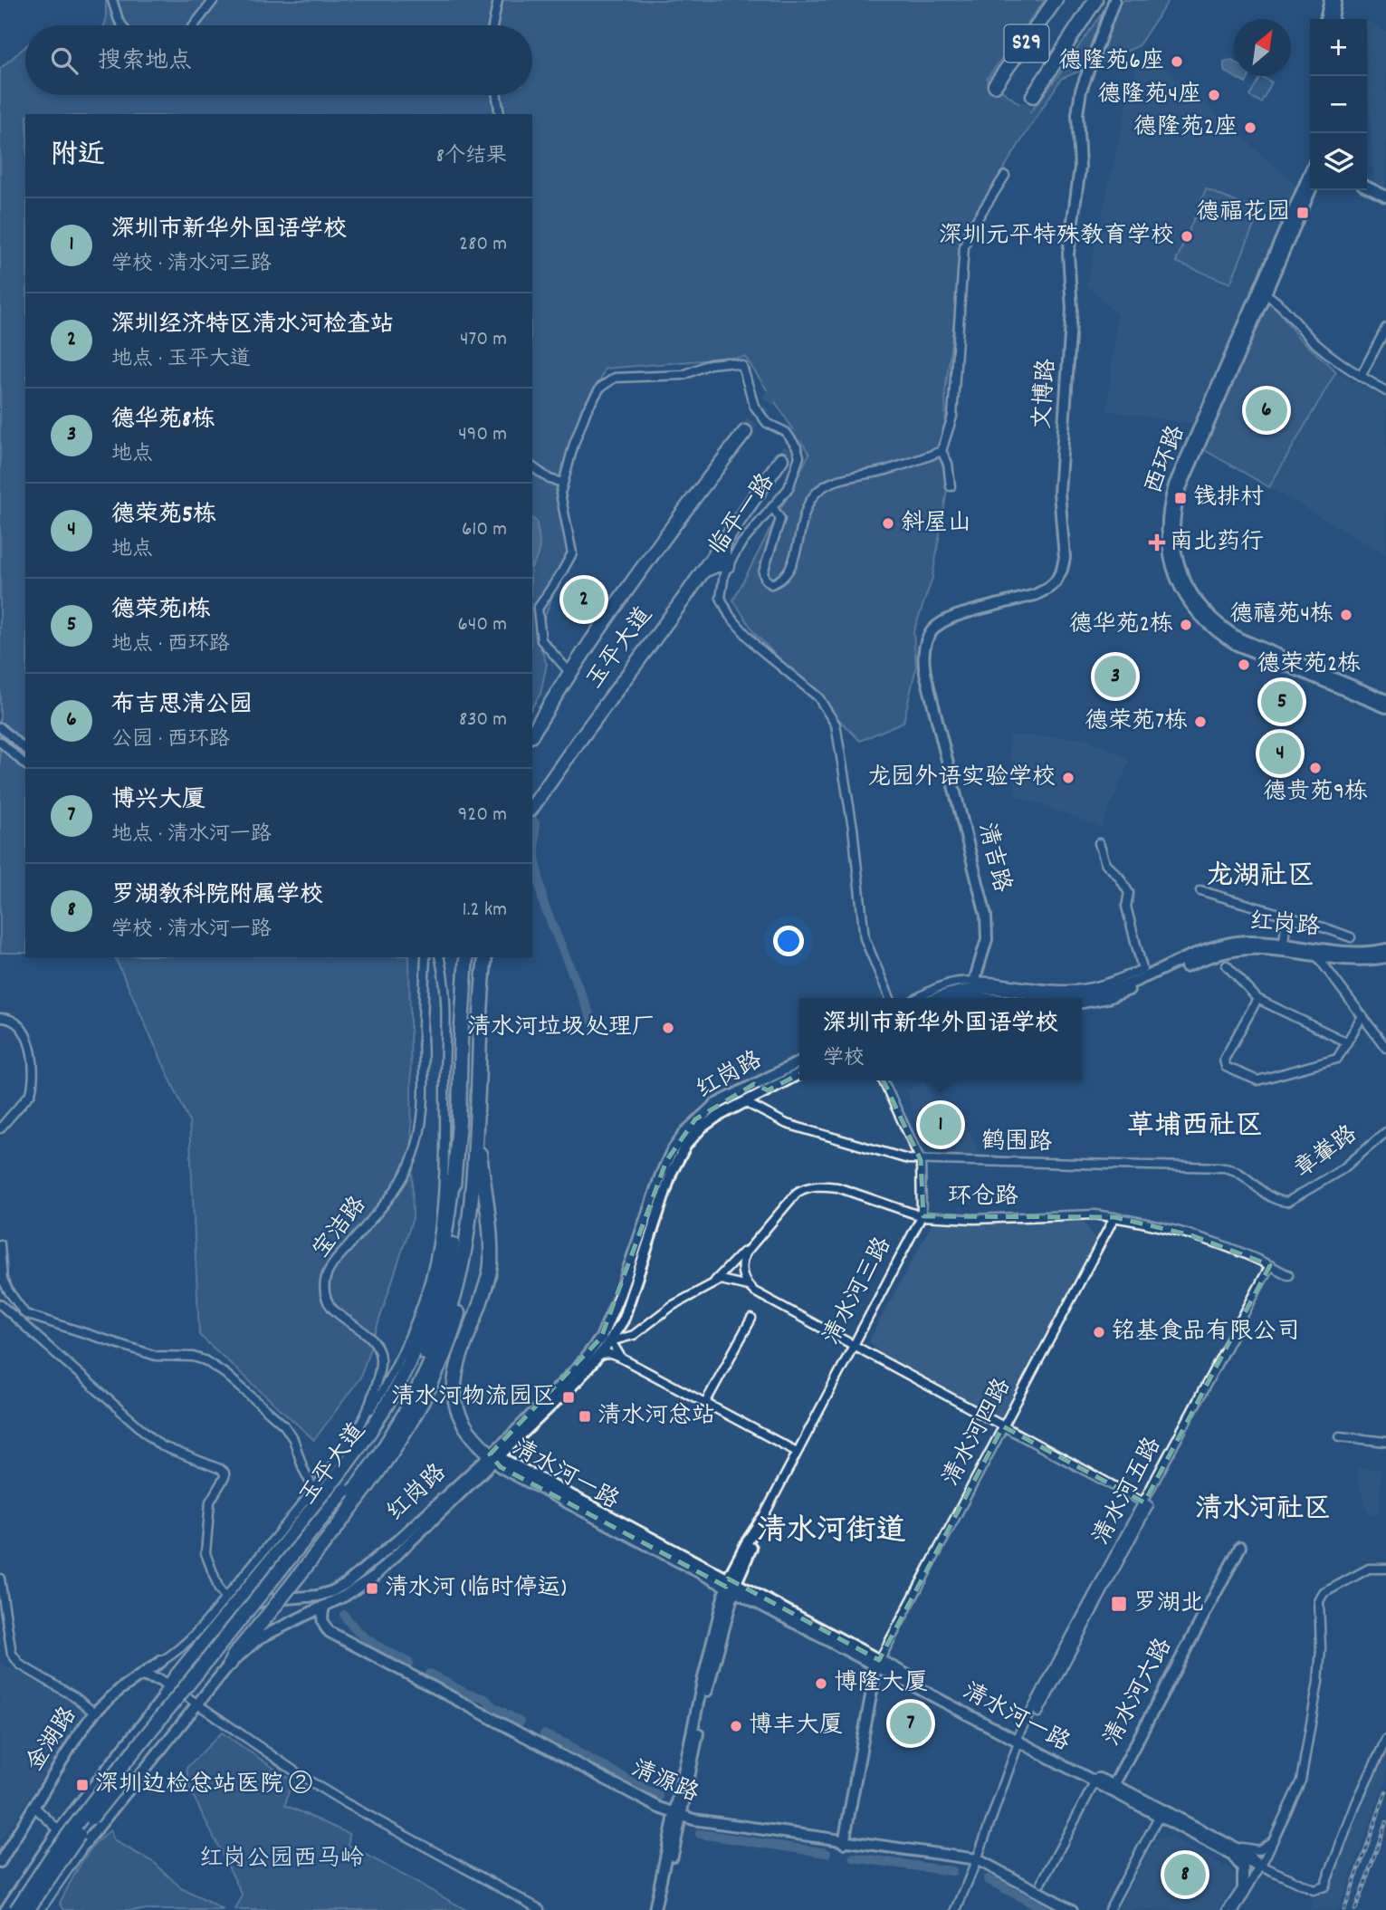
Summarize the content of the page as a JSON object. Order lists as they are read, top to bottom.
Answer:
{
  "streets": {
    "highway": ["S29", "玉平大道"],
    "street": [
      "文博路",
      "西环路",
      "临平一路",
      "清吉路",
      "红岗路",
      "鹤围路",
      "章輋路",
      "环仓路",
      "宝洁路",
      "清水河三路",
      "清水河四路",
      "清水河一路",
      "清水河五路",
      "清水河六路",
      "金湖路",
      "清源路"
    ]
  },
  "crossings": [
    ["文博路", "清吉路"],
    ["临平一路", "玉平大道"],
    ["红岗路", "鹤围路"],
    ["红岗路", "清水河一路"],
    ["红岗路", "清源路"],
    ["鹤围路", "章輋路"],
    ["鹤围路", "清水河三路"],
    ["环仓路", "清水河三路"],
    ["环仓路", "清水河四路"],
    ["环仓路", "清水河五路"],
    ["宝洁路", "金湖路"],
    ["清水河三路", "清水河一路"],
    ["清水河三路", "清源路"],
    ["清水河四路", "清水河一路"],
    ["清水河一路", "清水河五路"],
    ["清水河一路", "清水河六路"],
    ["清水河五路", "清源路"]
  ],
  "districts": [
    "龙湖社区",
    "草埔西社区",
    "清水河社区",
    "清水河街道"
  ],
  "parks": ["红岗公园西马岭"],
  "places": {
    "other": [
      "德隆苑6座",
      "德隆苑4座",
      "德隆苑2座",
      "深圳元平特殊教育学校",
      "斜屋山",
      "德禧苑4栋",
      "德华苑2栋",
      "德荣苑2栋",
      "德荣苑7栋",
      "德贵苑9栋",
      "龙园外语实验学校",
      "清水河垃圾处理厂",
      "铭基食品有限公司",
      "博隆大厦",
      "博丰大厦"
    ],
    "transit": [
      "德福花园",
      "钱排村",
      "清水河物流园区",
      "清水河总站",
      "清水河 (临时停运)",
      "罗湖北",
      "深圳边检总站医院 ②"
    ],
    "health": ["南北药行"]
  },
  "north": "top right",
  "page": {
    "map_buttons": ["+", "−"],
    "search": "搜索地点",
    "heading": ["附近", "8个结果"],
    "list": [
      {
        "mark": "1",
        "name": "深圳市新华外国语学校",
        "note": "学校 · 清水河三路",
        "value": "280 m"
      },
      {
        "mark": "2",
        "name": "深圳经济特区清水河检查站",
        "note": "地点 · 玉平大道",
        "value": "470 m"
      },
      {
        "mark": "3",
        "name": "德华苑8栋",
        "note": "地点",
        "value": "490 m"
      },
      {
        "mark": "4",
        "name": "德荣苑5栋",
        "note": "地点",
        "value": "610 m"
      },
      {
        "mark": "5",
        "name": "德荣苑1栋",
        "note": "地点 · 西环路",
        "value": "640 m"
      },
      {
        "mark": "6",
        "name": "布吉思清公园",
        "note": "公园 · 西环路",
        "value": "830 m"
      },
      {
        "mark": "7",
        "name": "博兴大厦",
        "note": "地点 · 清水河一路",
        "value": "920 m"
      },
      {
        "mark": "8",
        "name": "罗湖教科院附属学校",
        "note": "学校 · 清水河一路",
        "value": "1.2 km"
      }
    ],
    "pins": [
      "6",
      "2",
      "3",
      "5",
      "4",
      "1",
      "7",
      "8"
    ],
    "popup": ["深圳市新华外国语学校", "学校"]
  }
}
